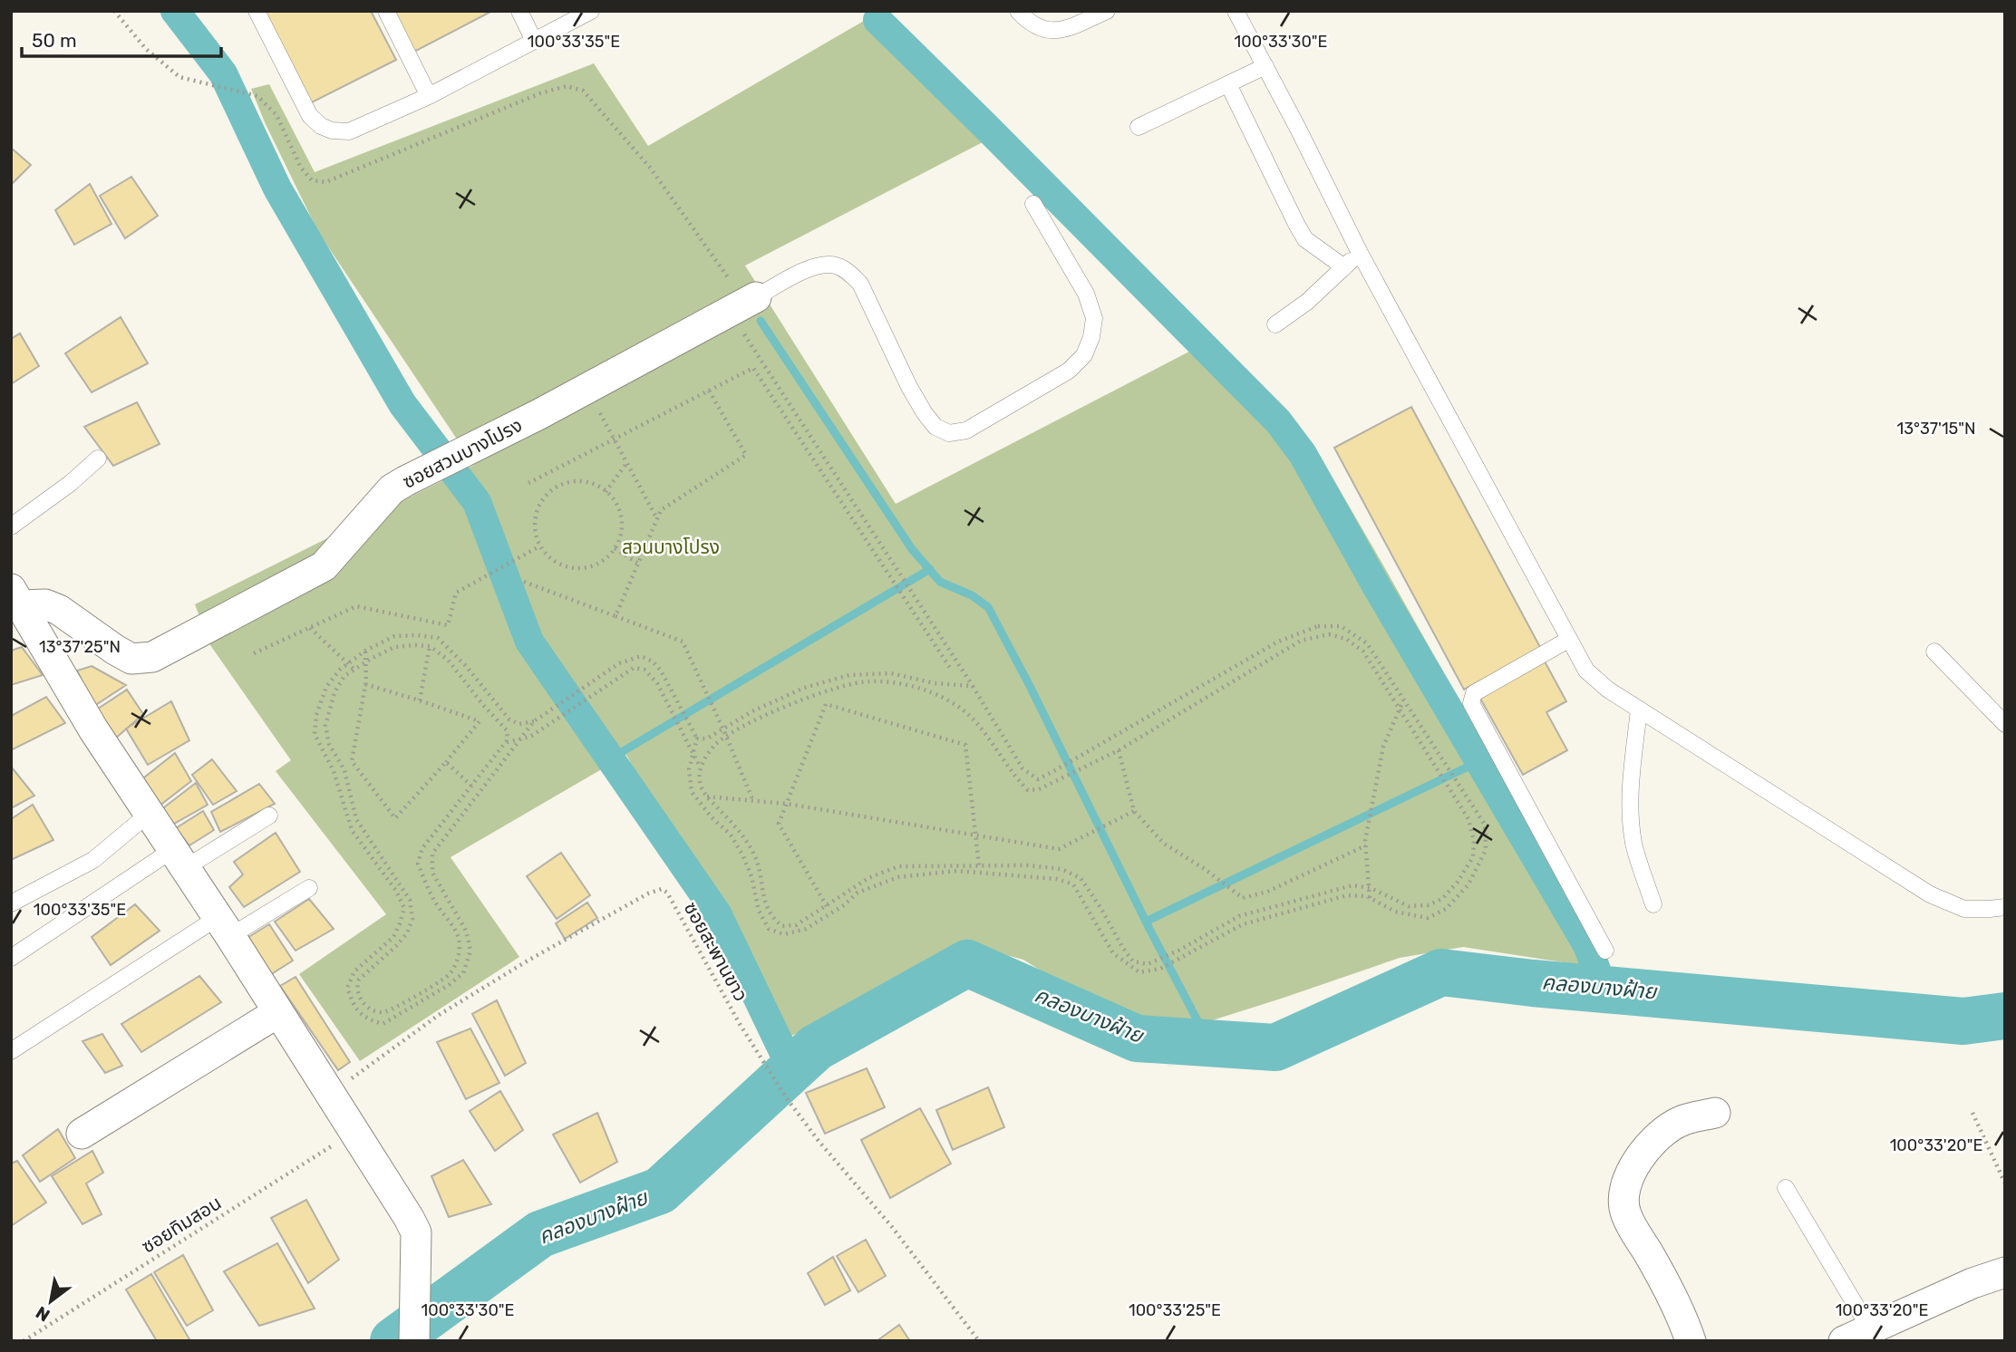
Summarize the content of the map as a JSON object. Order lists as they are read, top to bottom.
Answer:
{
  "streets": {
    "street": ["ซอยสวนบางโปรง"],
    "path": ["ซอยสะพานขาว", "ซอยทิมสอน"]
  },
  "water": ["คลองบางฝ้าย"],
  "parks": ["สวนบางโปรง"],
  "scale_bar": "50 m",
  "north": "bottom left",
  "coordinates": [
    "100°33'35\"E",
    "100°33'30\"E",
    "13°37'15\"N",
    "13°37'25\"N",
    "100°33'20\"E",
    "100°33'25\"E"
  ]
}
